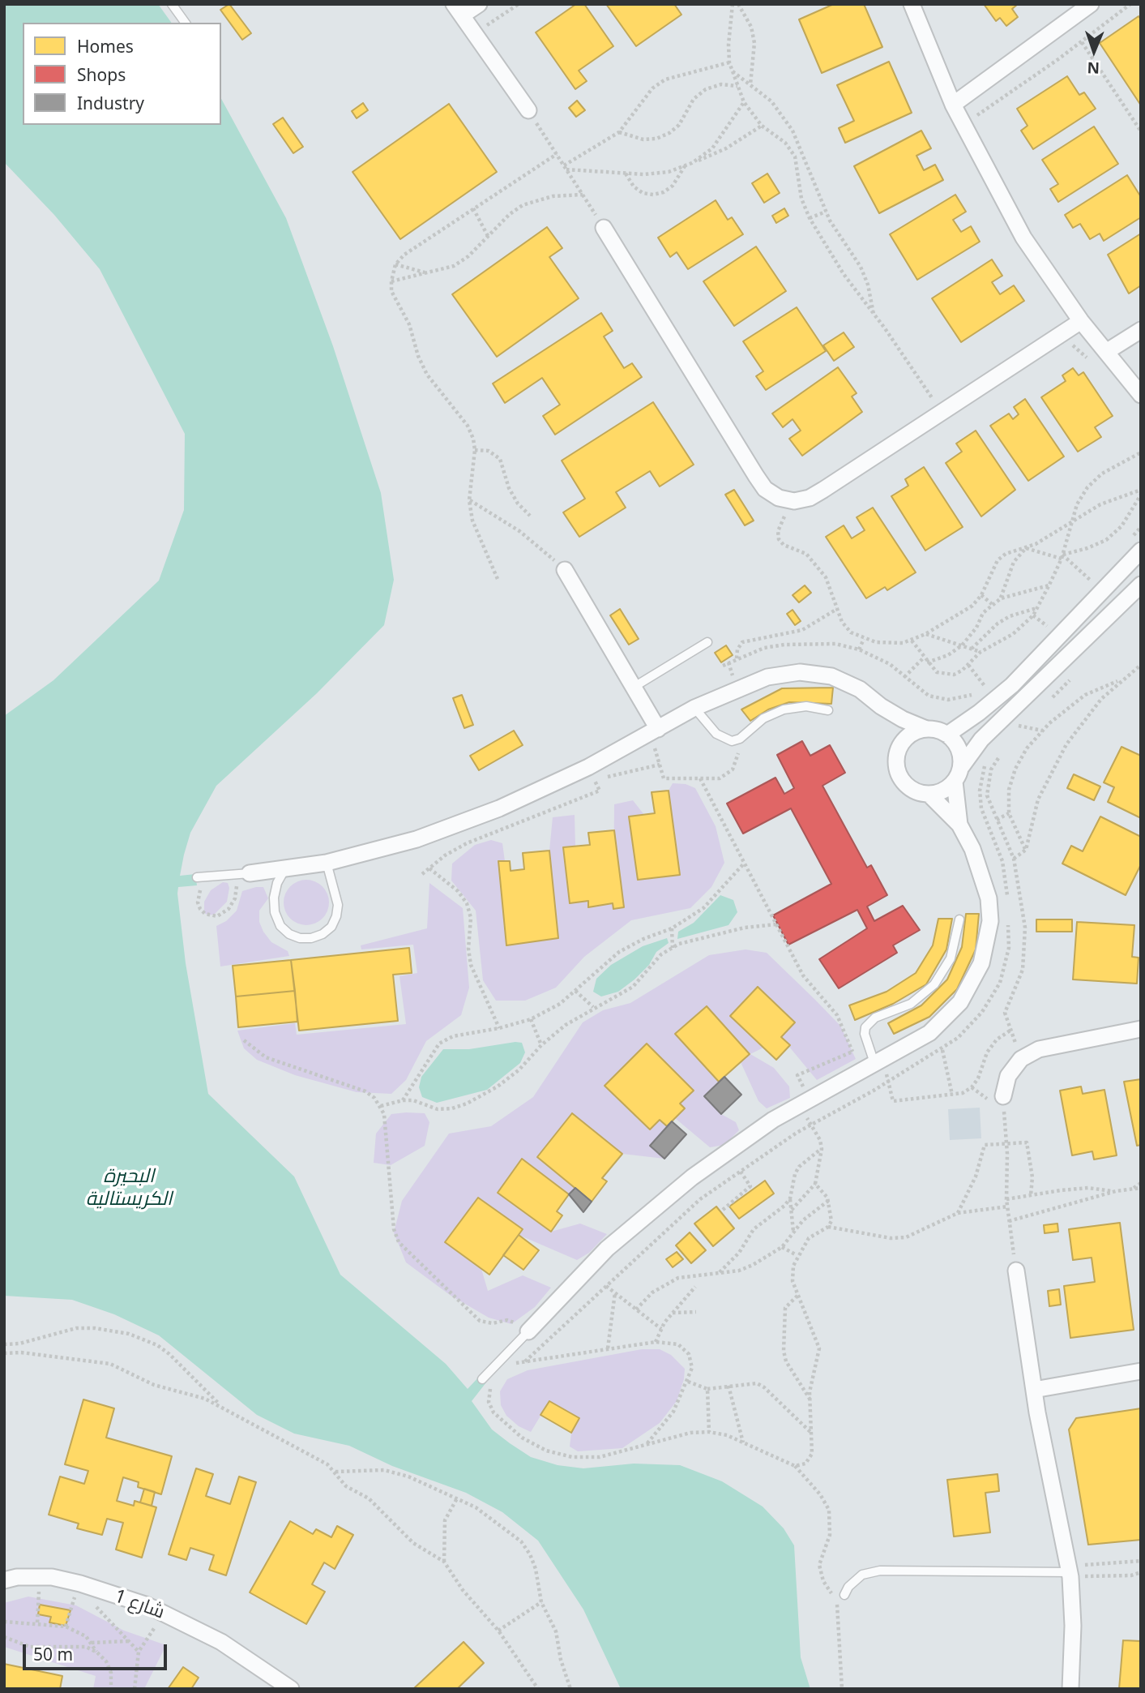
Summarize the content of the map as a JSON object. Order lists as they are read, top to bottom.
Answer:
{
  "streets": {
    "street": ["شارع 1"]
  },
  "water": ["البحيرة الكريستالية"],
  "legend": ["Homes", "Shops", "Industry"],
  "scale_bar": "50 m",
  "north": "bottom"
}
